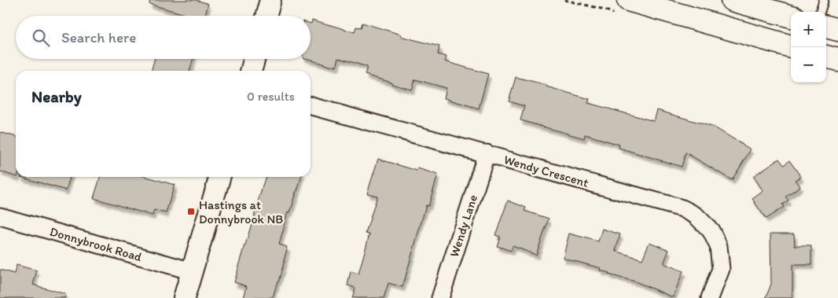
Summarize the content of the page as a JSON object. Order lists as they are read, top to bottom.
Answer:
{
  "streets": {
    "street": ["Wendy Crescent", "Wendy Lane", "Donnybrook Road"]
  },
  "crossings": [
    ["Wendy Crescent", "Wendy Lane"]
  ],
  "places": {
    "transit": ["Hastings at Donnybrook NB"]
  },
  "page": {
    "map_buttons": ["+", "−"],
    "search": "Search here",
    "heading": ["Nearby", "0 results"]
  }
}
